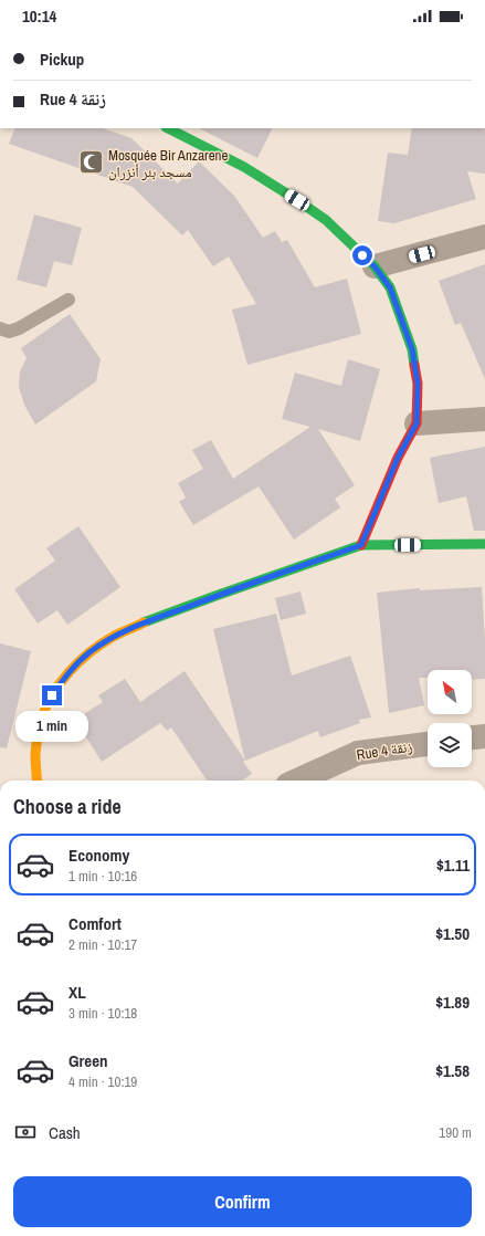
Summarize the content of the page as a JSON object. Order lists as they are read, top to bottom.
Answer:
{
  "streets": {
    "street": ["Rue 4 زنقة"]
  },
  "places": {
    "mosque": ["Mosquée Bir Anzarene مسجد بئر أنزران"]
  },
  "north": "top left",
  "page": {
    "status": "10:14",
    "banner": ["Pickup", "Rue 4 زنقة"],
    "bubble": "1 min",
    "heading": "Choose a ride",
    "list": [
      {
        "name": "Economy",
        "note": "1 min · 10:16",
        "value": "$1.11"
      },
      {
        "name": "Comfort",
        "note": "2 min · 10:17",
        "value": "$1.50"
      },
      {
        "name": "XL",
        "note": "3 min · 10:18",
        "value": "$1.89"
      },
      {
        "name": "Green",
        "note": "4 min · 10:19",
        "value": "$1.58"
      }
    ],
    "pay": ["Cash", "190 m"],
    "buttons": "Confirm"
  }
}
